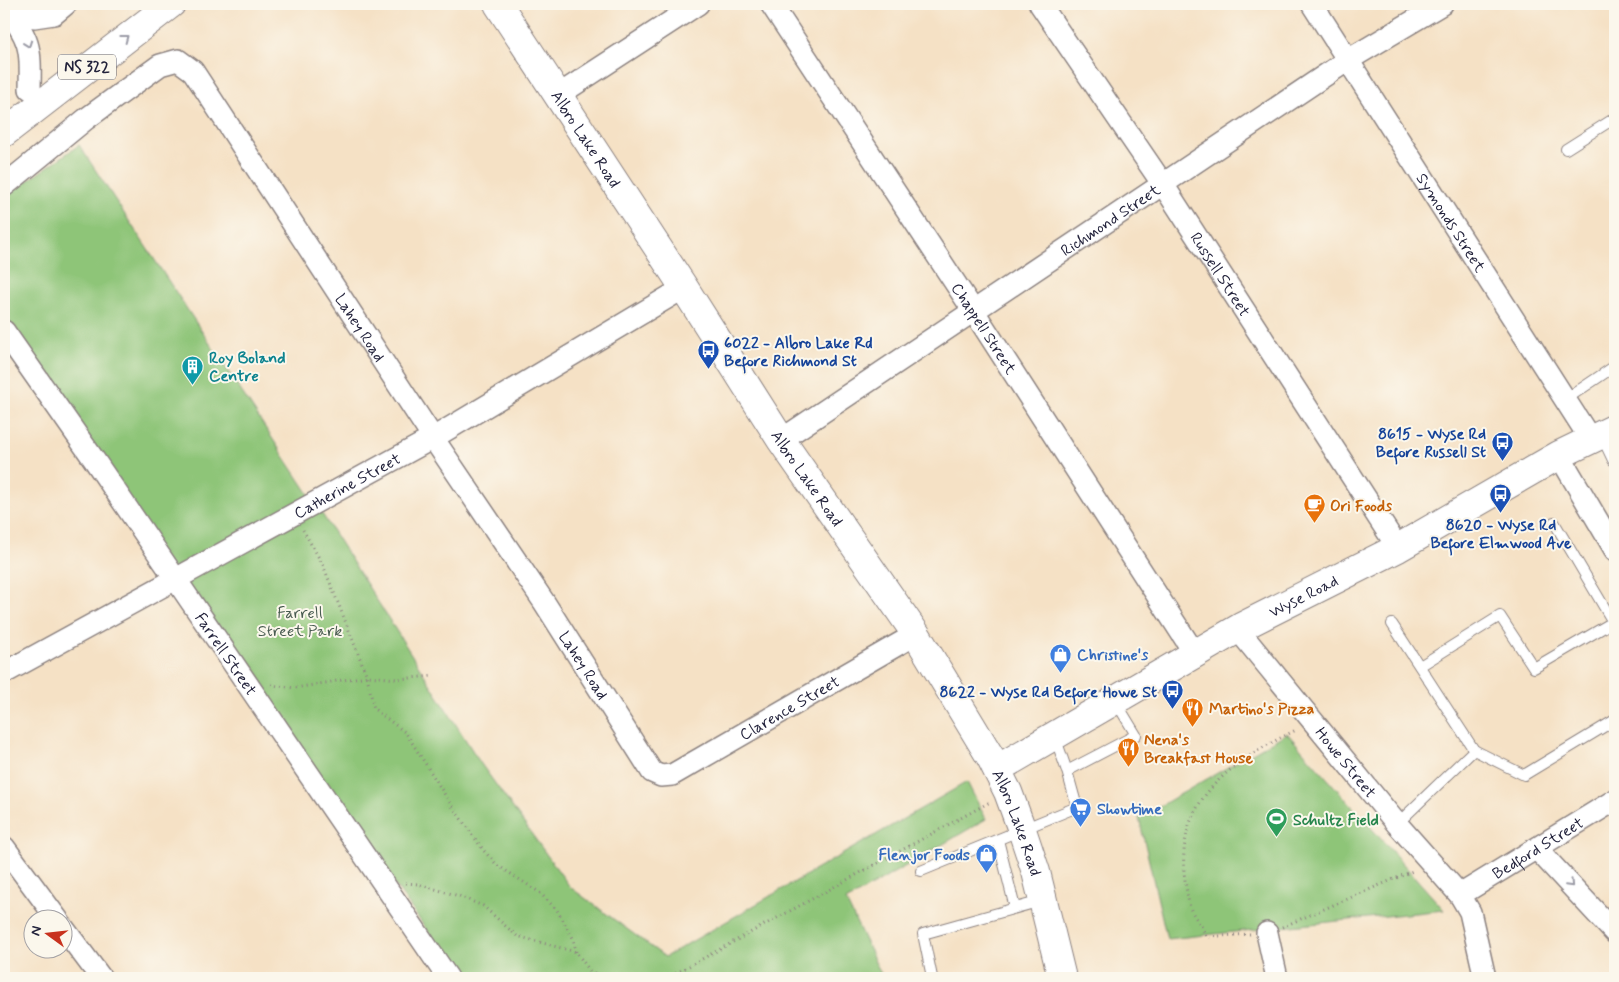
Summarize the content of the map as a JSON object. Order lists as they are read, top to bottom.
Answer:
{
  "streets": {
    "main road": ["NS 322", "Albro Lake Road", "Wyse Road"],
    "street": [
      "Richmond Street",
      "Symonds Street",
      "Russell Street",
      "Lahey Road",
      "Chappell Street",
      "Catherine Street",
      "Farrell Street",
      "Clarence Street",
      "Howe Street",
      "Bedford Street"
    ]
  },
  "crossings": [
    ["Albro Lake Road", "Richmond Street"],
    ["Albro Lake Road", "Catherine Street"],
    ["Albro Lake Road", "Wyse Road"],
    ["Albro Lake Road", "Clarence Street"],
    ["Richmond Street", "Symonds Street"],
    ["Richmond Street", "Russell Street"],
    ["Richmond Street", "Chappell Street"],
    ["Symonds Street", "Wyse Road"],
    ["Russell Street", "Wyse Road"],
    ["Lahey Road", "Catherine Street"],
    ["Lahey Road", "Clarence Street"],
    ["Chappell Street", "Wyse Road"],
    ["Catherine Street", "Farrell Street"],
    ["Wyse Road", "Howe Street"],
    ["Howe Street", "Bedford Street"]
  ],
  "parks": ["Farrell Street Park"],
  "places": {
    "bus stop": [
      "6022 - Albro Lake Rd Before Richmond St",
      "8615 - Wyse Rd Before Russell St",
      "8620 - Wyse Rd Before Elmwood Ave",
      "8622 - Wyse Rd Before Howe St"
    ],
    "building": ["Roy Boland Centre"],
    "cafe": ["Ori Foods"],
    "shop": ["Christine's", "Flenjor Foods"],
    "restaurant": ["Martino's Pizza", "Nena's Breakfast House"],
    "supermarket": ["Showtime"],
    "sports": ["Schultz Field"]
  },
  "north": "left"
}
